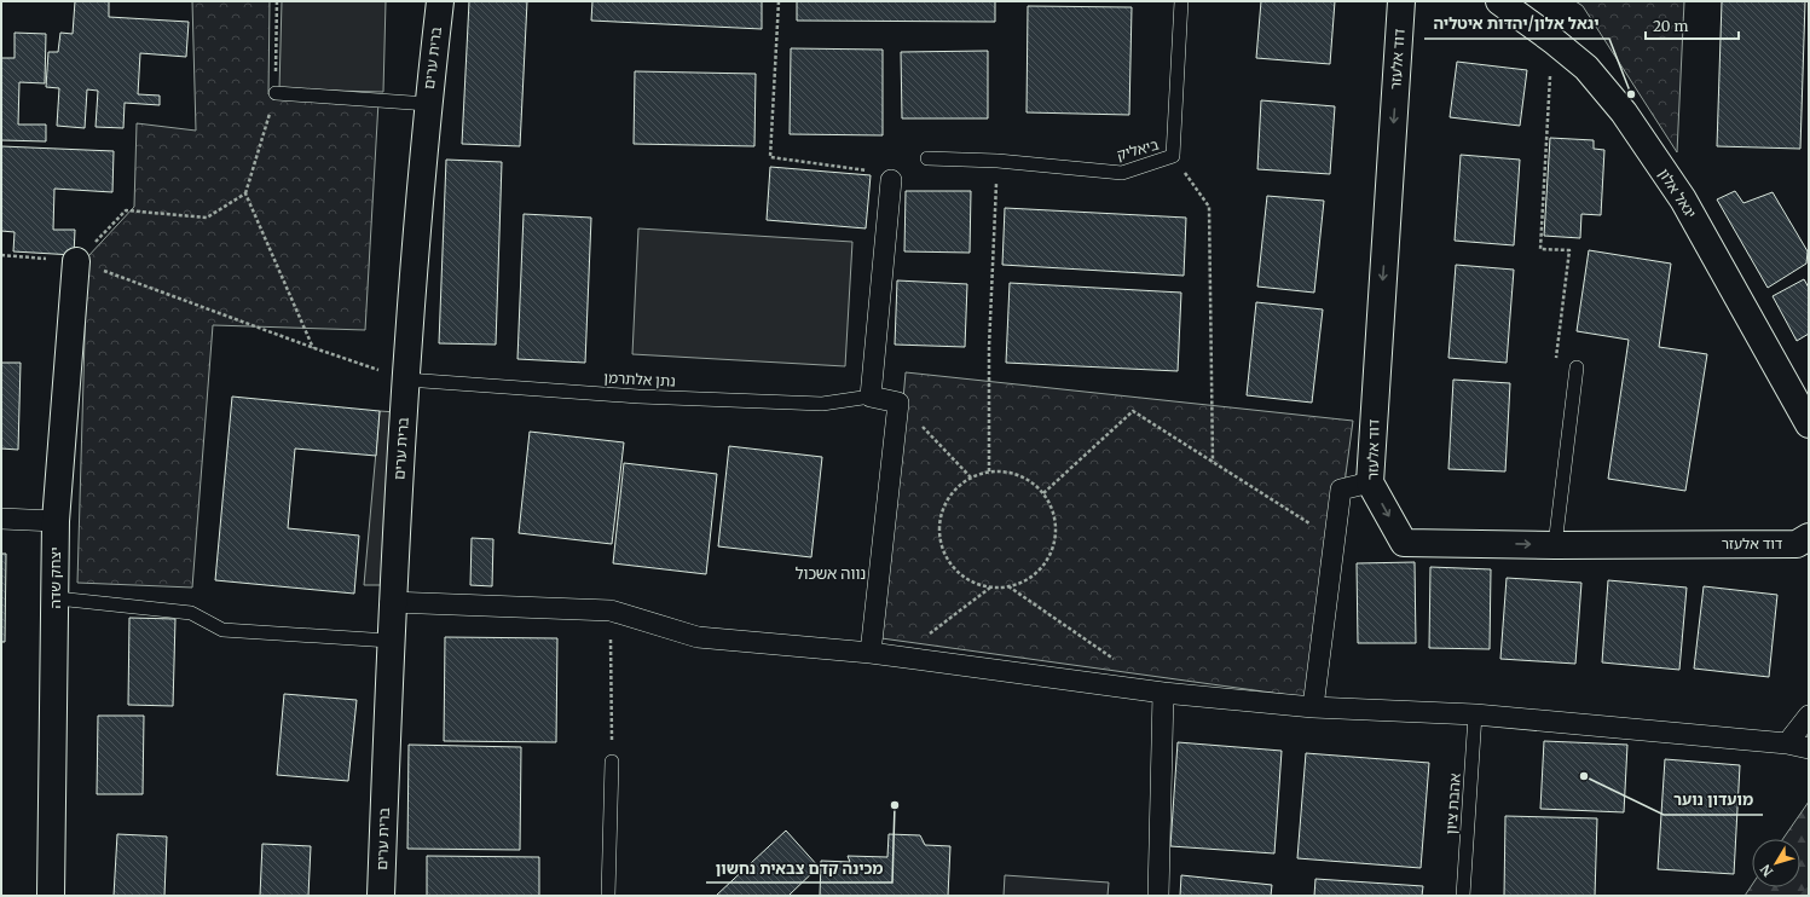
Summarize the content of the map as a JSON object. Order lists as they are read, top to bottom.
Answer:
{
  "streets": {
    "street": [
      "ברית ערים",
      "דוד אלעזר",
      "יגאל אלון",
      "יצחק שדה"
    ],
    "lane": ["ביאליק", "נתן אלתרמן", "אהבת ציון"]
  },
  "crossings": [
    ["ברית ערים", "נתן אלתרמן"]
  ],
  "one_way": ["דוד אלעזר"],
  "districts": ["נווה אשכול"],
  "places": ["יגאל אלון/יהדות איטליה", "מועדון נוער", "מכינה קדם צבאית נחשון"],
  "scale_bar": "20 m",
  "north": "bottom left"
}
